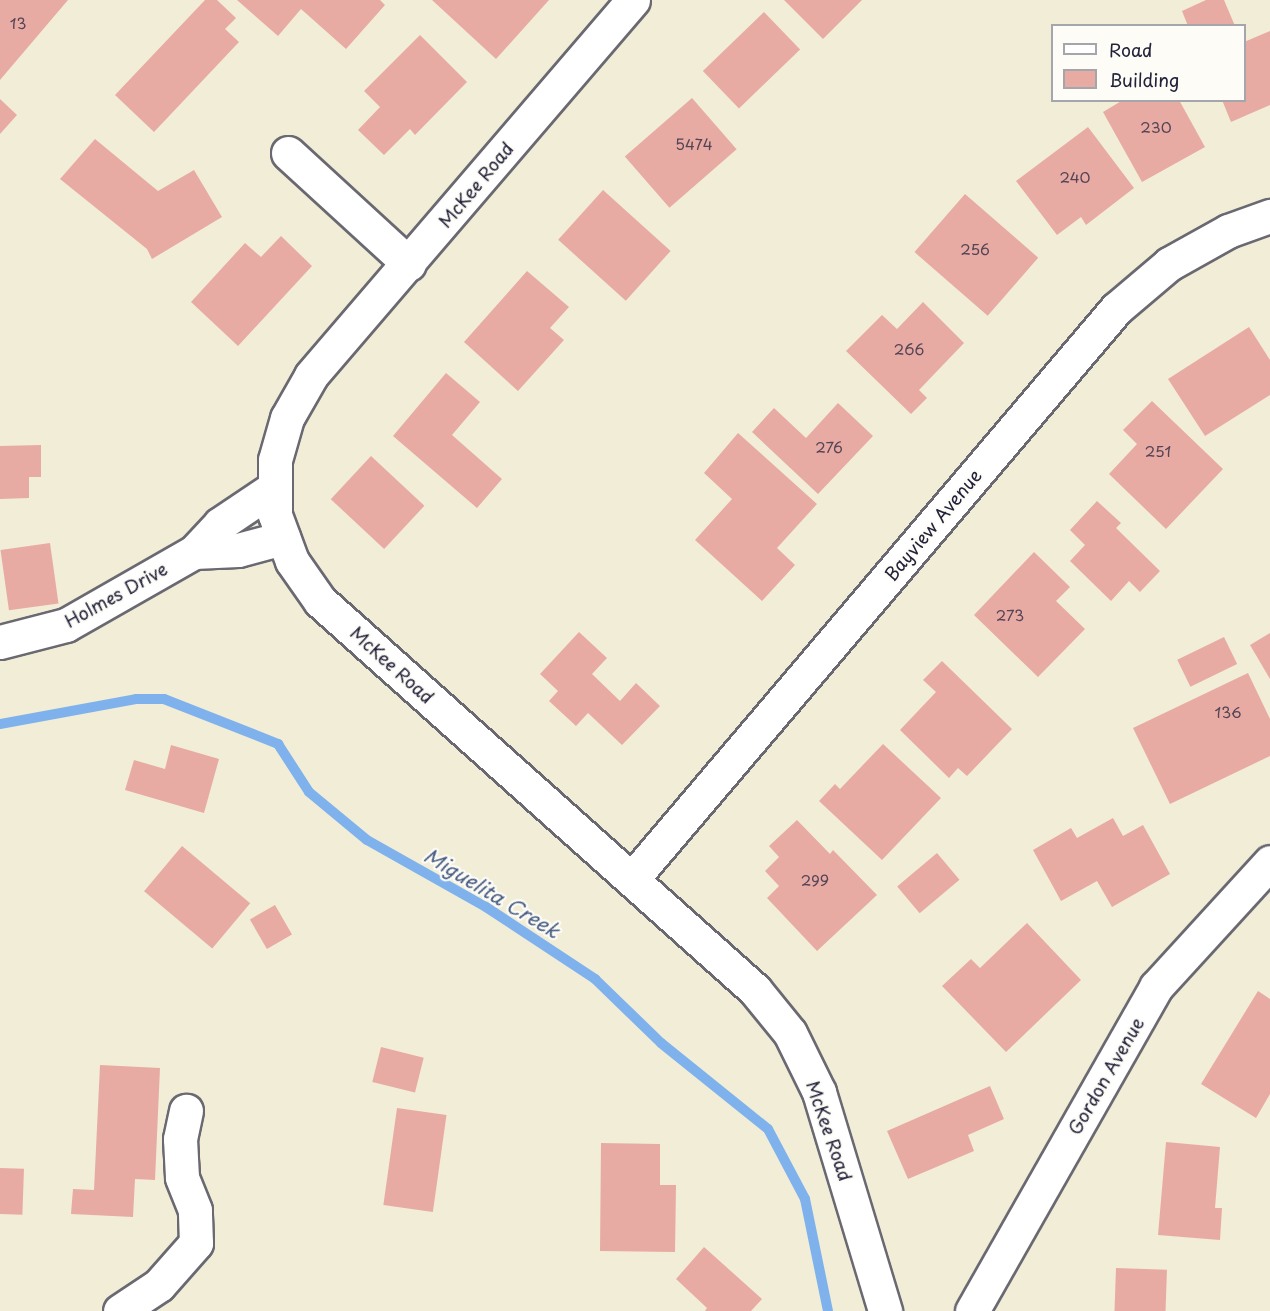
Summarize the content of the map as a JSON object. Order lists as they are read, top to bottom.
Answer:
{
  "streets": {
    "street": [
      "McKee Road",
      "Bayview Avenue",
      "Holmes Drive",
      "Gordon Avenue"
    ]
  },
  "crossings": [
    ["McKee Road", "Bayview Avenue"],
    ["McKee Road", "Holmes Drive"]
  ],
  "water": ["Miguelita Creek"],
  "house_numbers": [
    "13",
    "230",
    "5474",
    "240",
    "256",
    "266",
    "276",
    "251",
    "273",
    "136",
    "299"
  ],
  "legend": ["Road", "Building"]
}
